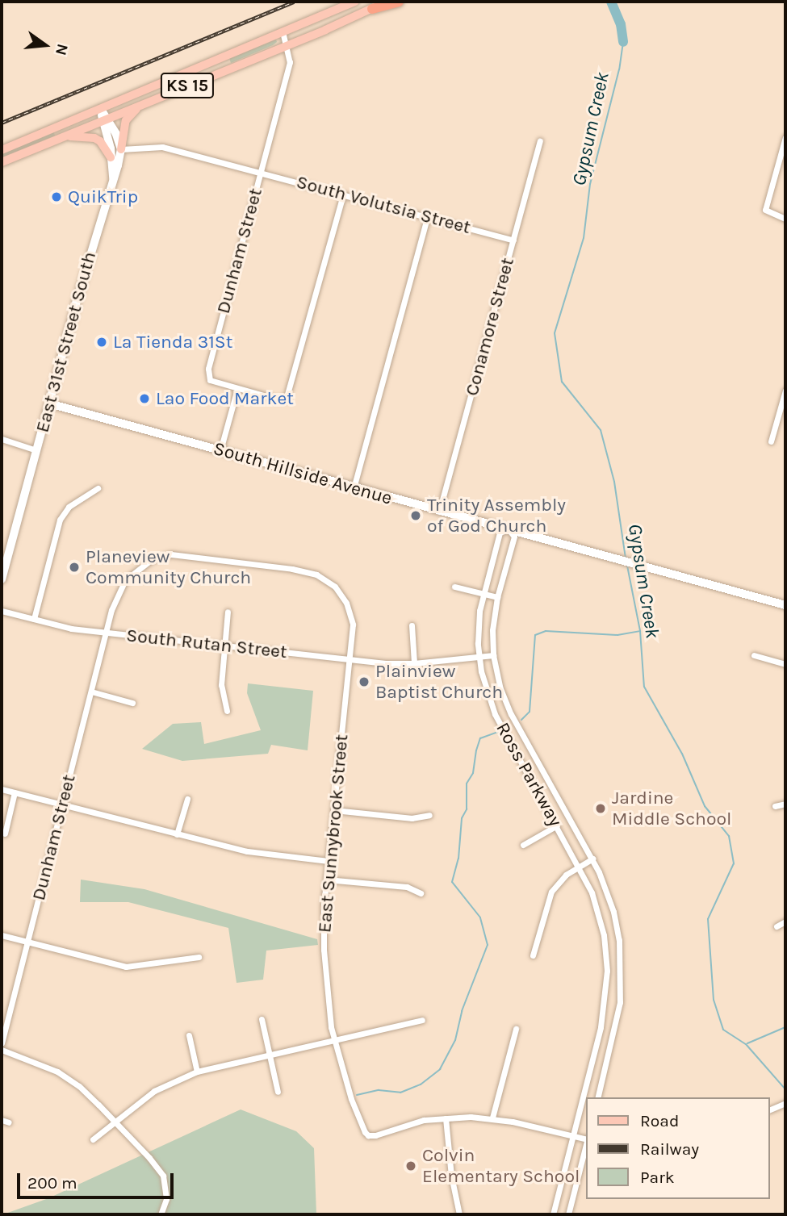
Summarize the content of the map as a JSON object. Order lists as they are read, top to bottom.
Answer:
{
  "streets": {
    "main road": ["KS 15", "East 31st Street South", "South Hillside Avenue"],
    "street": [
      "South Volutsia Street",
      "Dunham Street",
      "Conamore Street",
      "South Rutan Street",
      "Ross Parkway",
      "East Sunnybrook Street"
    ]
  },
  "crossings": [
    ["KS 15", "Dunham Street"],
    ["South Volutsia Street", "Dunham Street"],
    ["South Volutsia Street", "Conamore Street"],
    ["South Volutsia Street", "East 31st Street South"],
    ["Dunham Street", "South Rutan Street"],
    ["Dunham Street", "East Sunnybrook Street"],
    ["Conamore Street", "South Hillside Avenue"],
    ["East 31st Street South", "South Hillside Avenue"],
    ["South Hillside Avenue", "Ross Parkway"],
    ["South Rutan Street", "Ross Parkway"],
    ["South Rutan Street", "East Sunnybrook Street"]
  ],
  "water": ["Gypsum Creek"],
  "places": [
    "QuikTrip",
    "La Tienda 31St",
    "Lao Food Market",
    "Trinity Assembly of God Church",
    "Planeview Community Church",
    "Plainview Baptist Church",
    "Jardine Middle School",
    "Colvin Elementary School"
  ],
  "legend": ["Road", "Railway", "Park"],
  "scale_bar": "200 m",
  "north": "right"
}
